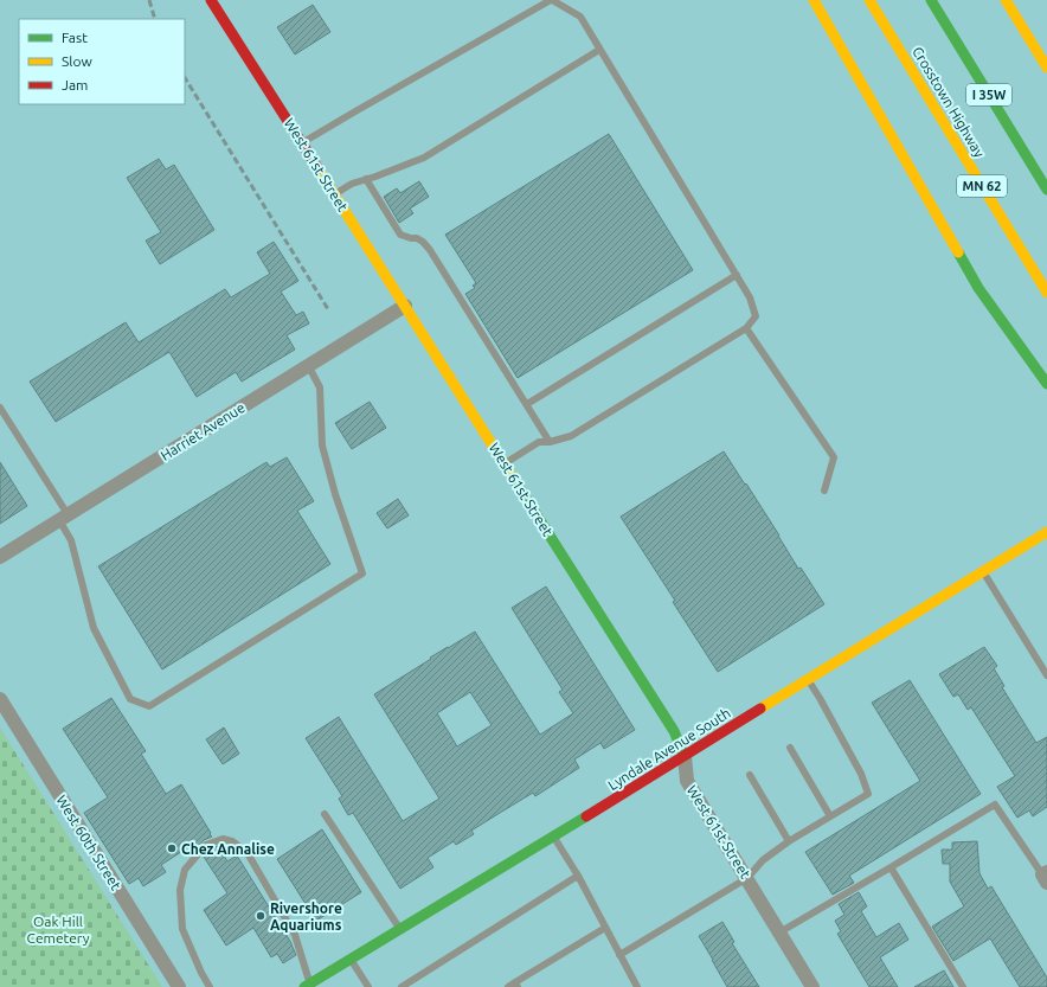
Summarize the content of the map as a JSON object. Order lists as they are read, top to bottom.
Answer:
{
  "streets": {
    "main road": [
      "I 35W",
      "Crosstown Highway",
      "West 61st Street",
      "MN 62",
      "Lyndale Avenue South"
    ],
    "street": ["Harriet Avenue", "West 60th Street"]
  },
  "crossings": [
    ["West 61st Street", "Harriet Avenue"],
    ["West 61st Street", "Lyndale Avenue South"]
  ],
  "parks": ["Oak Hill Cemetery"],
  "places": ["Chez Annalise", "Rivershore Aquariums"],
  "legend": ["Fast", "Slow", "Jam"]
}
